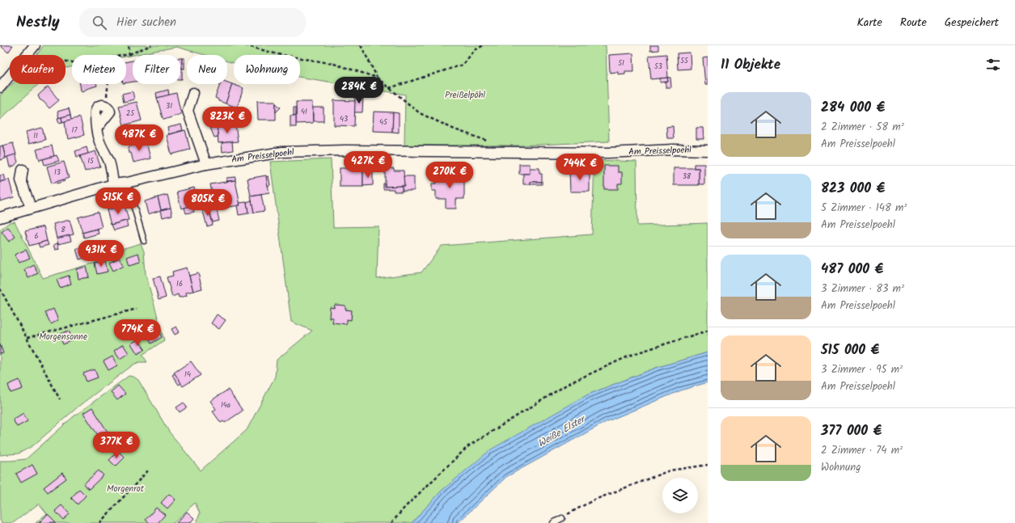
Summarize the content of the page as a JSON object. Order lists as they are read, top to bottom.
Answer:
{
  "streets": {
    "street": ["Am Preisselpoehl"]
  },
  "water": ["Weiße Elster"],
  "parks": ["Preißelpöhl", "Morgensonne", "Morgenrot"],
  "house_numbers": [
    "55",
    "51",
    "53",
    "31",
    "41",
    "25",
    "43",
    "45",
    "17",
    "11",
    "15",
    "13",
    "38",
    "8",
    "6",
    "16",
    "14",
    "14a"
  ],
  "page": {
    "header": "Nestly",
    "search": "Hier suchen",
    "nav": ["Karte", "Route", "Gespeichert"],
    "heading": "11 Objekte",
    "chip": [
      "Kaufen",
      "Mieten",
      "Filter",
      "Neu",
      "Wohnung"
    ],
    "price": [
      "284K €",
      "823K €",
      "487K €",
      "427K €",
      "744K €",
      "270K €",
      "515K €",
      "805K €",
      "431K €",
      "774K €",
      "377K €"
    ],
    "list": [
      {
        "name": "284 000 €",
        "note": "2 Zimmer · 58 m² · Am Preisselpoehl"
      },
      {
        "name": "823 000 €",
        "note": "5 Zimmer · 148 m² · Am Preisselpoehl"
      },
      {
        "name": "487 000 €",
        "note": "3 Zimmer · 83 m² · Am Preisselpoehl"
      },
      {
        "name": "515 000 €",
        "note": "3 Zimmer · 95 m² · Am Preisselpoehl"
      },
      {
        "name": "377 000 €",
        "note": "2 Zimmer · 74 m² · Wohnung"
      }
    ]
  }
}
